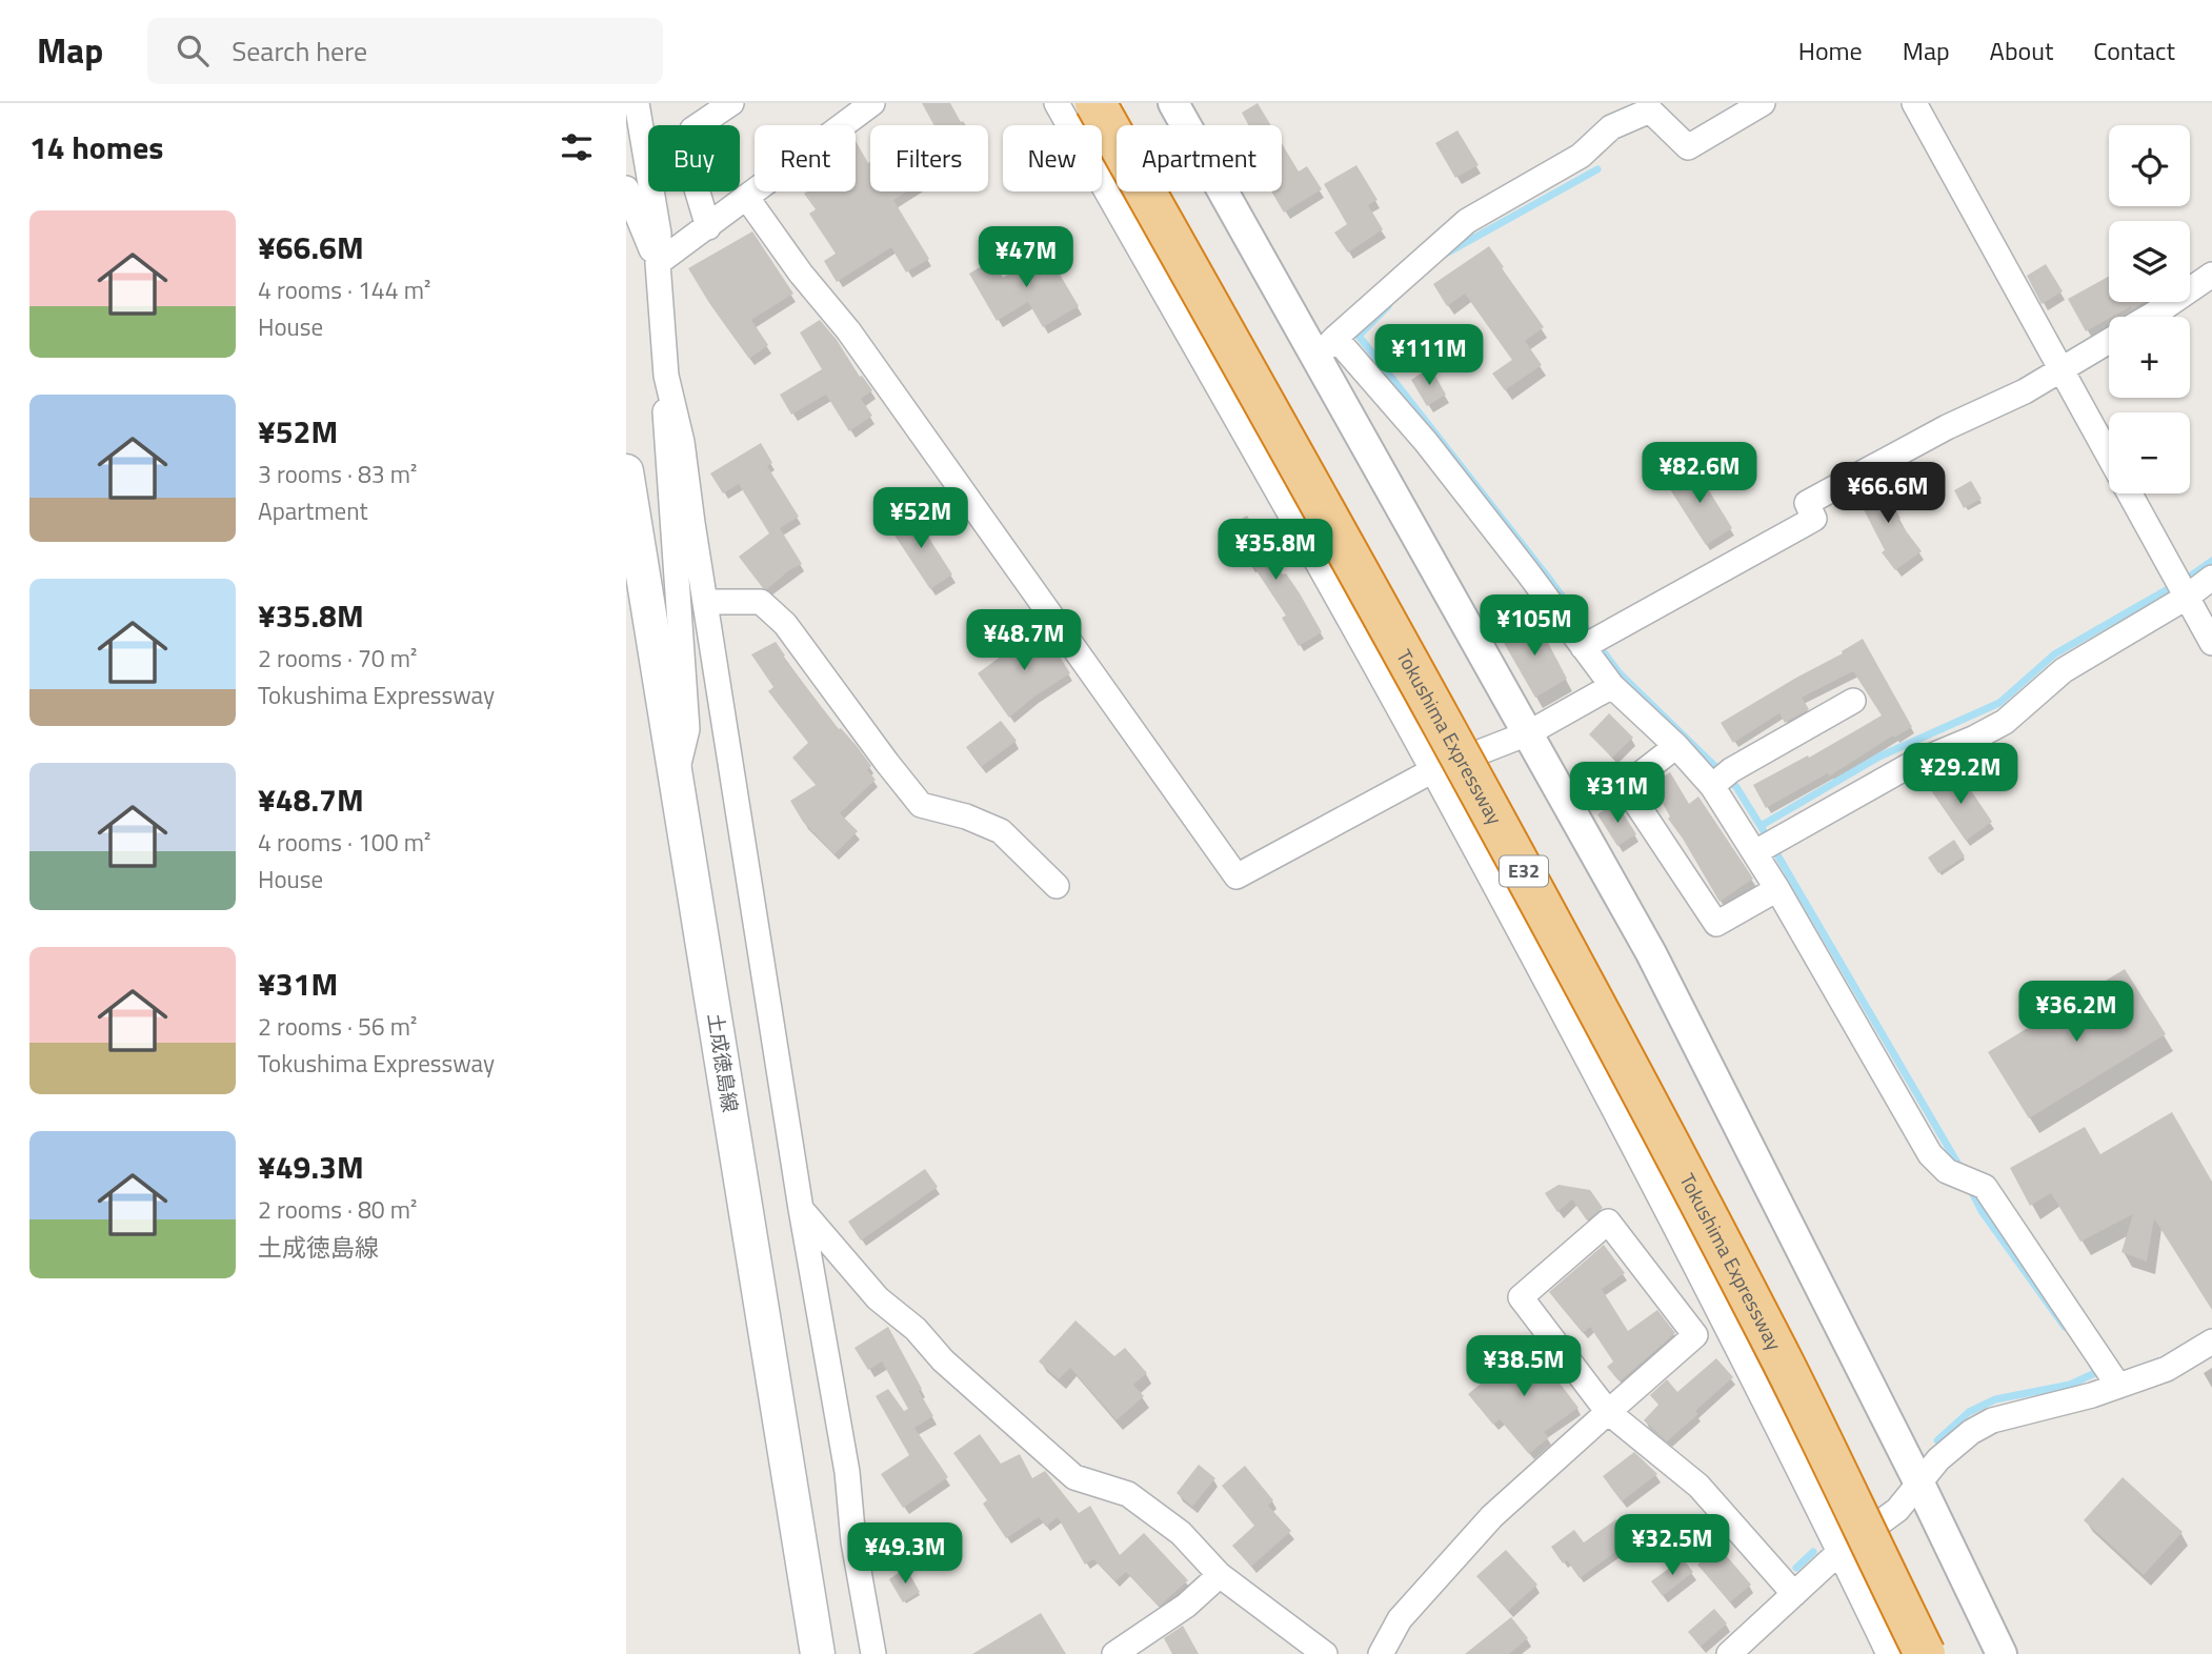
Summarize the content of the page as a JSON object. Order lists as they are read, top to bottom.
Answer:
{
  "streets": {
    "highway": ["Tokushima Expressway", "E32"],
    "main road": ["土成徳島線"]
  },
  "page": {
    "header": "Map",
    "search": "Search here",
    "nav": [
      "Home",
      "Map",
      "About",
      "Contact"
    ],
    "heading": "14 homes",
    "map_buttons": ["+", "−"],
    "chip": [
      "Buy",
      "Rent",
      "Filters",
      "New",
      "Apartment"
    ],
    "list": [
      {
        "name": "¥66.6M",
        "note": "4 rooms · 144 m² · House"
      },
      {
        "name": "¥52M",
        "note": "3 rooms · 83 m² · Apartment"
      },
      {
        "name": "¥35.8M",
        "note": "2 rooms · 70 m² · Tokushima Expressway"
      },
      {
        "name": "¥48.7M",
        "note": "4 rooms · 100 m² · House"
      },
      {
        "name": "¥31M",
        "note": "2 rooms · 56 m² · Tokushima Expressway"
      },
      {
        "name": "¥49.3M",
        "note": "2 rooms · 80 m² · 土成徳島線"
      }
    ],
    "price": [
      "¥47M",
      "¥111M",
      "¥82.6M",
      "¥66.6M",
      "¥52M",
      "¥35.8M",
      "¥105M",
      "¥48.7M",
      "¥29.2M",
      "¥31M",
      "¥36.2M",
      "¥38.5M",
      "¥32.5M",
      "¥49.3M"
    ]
  }
}
